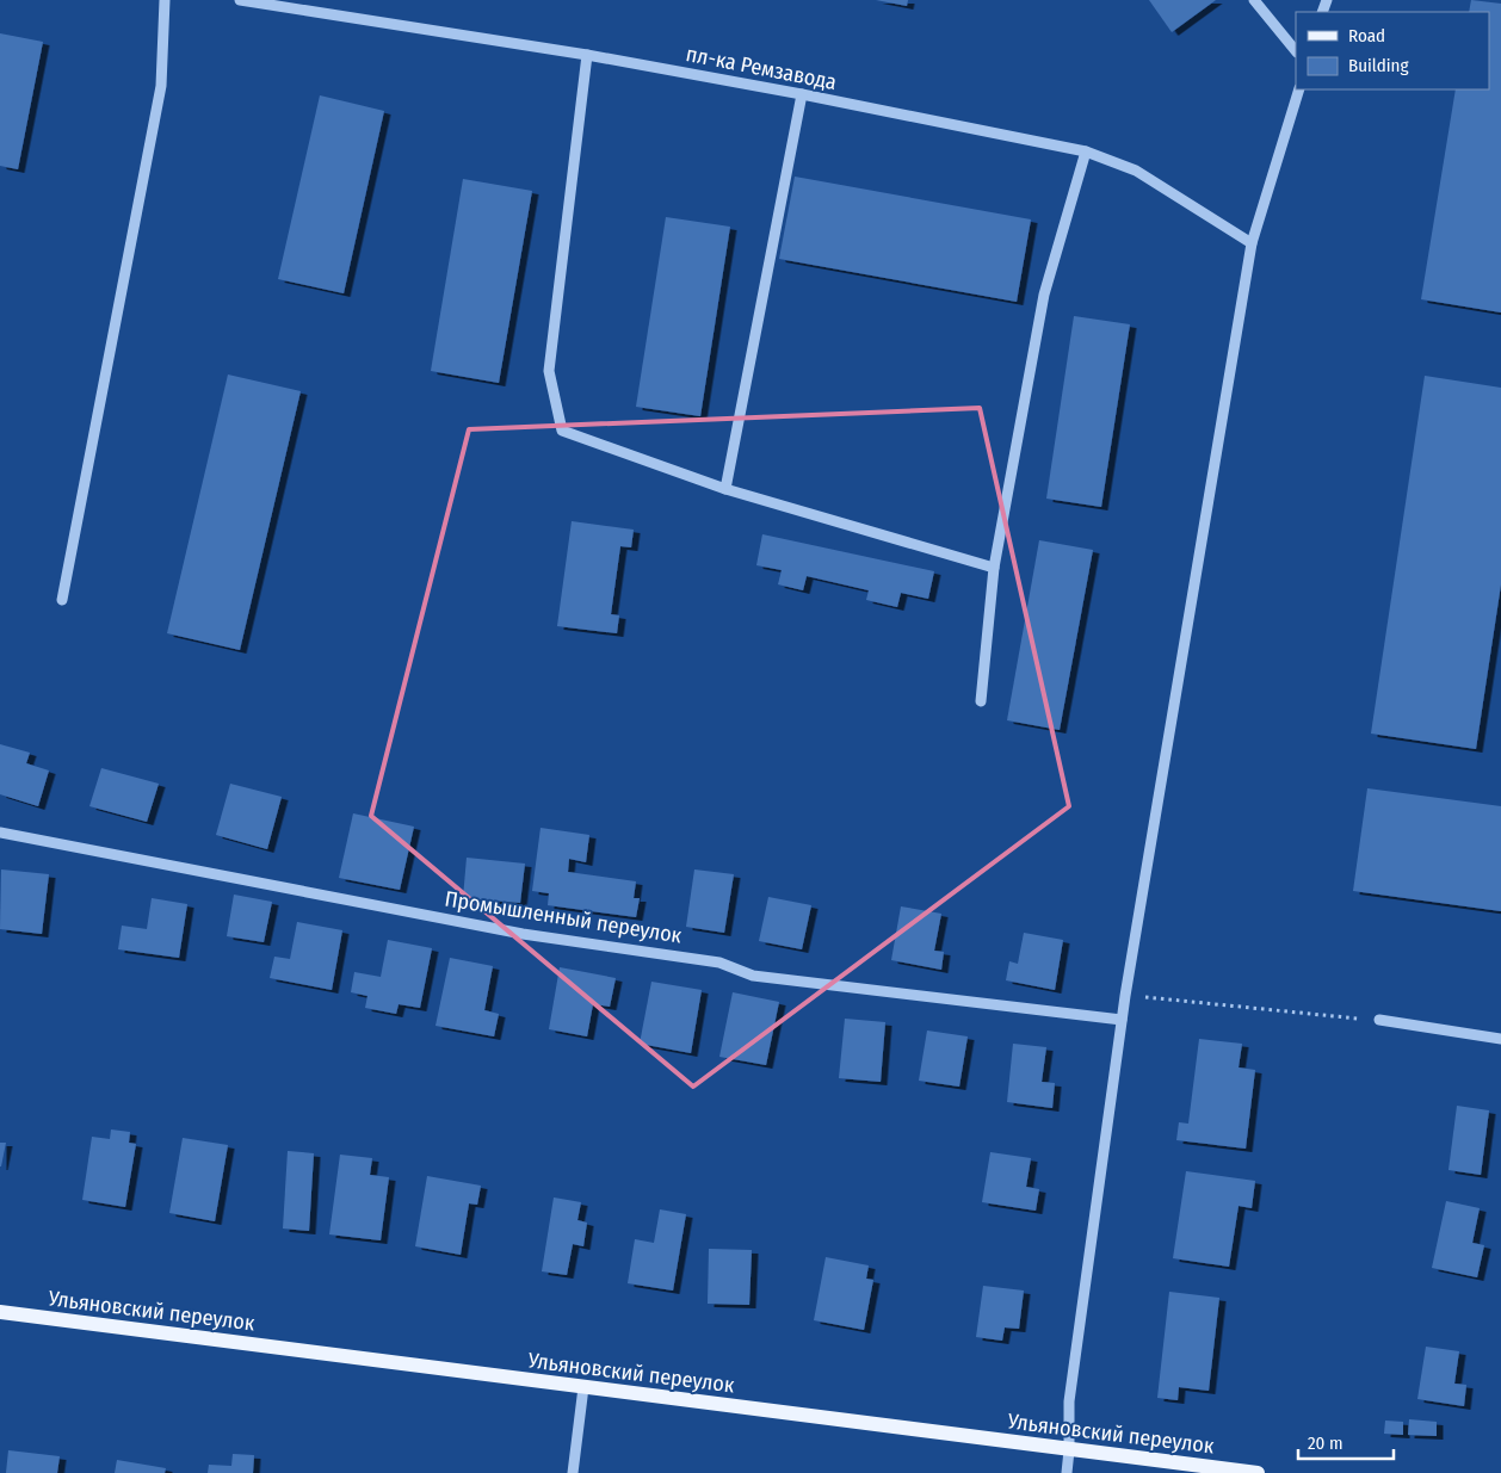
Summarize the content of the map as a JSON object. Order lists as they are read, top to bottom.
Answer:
{
  "streets": {
    "main road": ["Ульяновский переулок"],
    "street": ["пл-ка Ремзавода", "Промышленный переулок"]
  },
  "legend": ["Road", "Building"],
  "scale_bar": "20 m"
}
